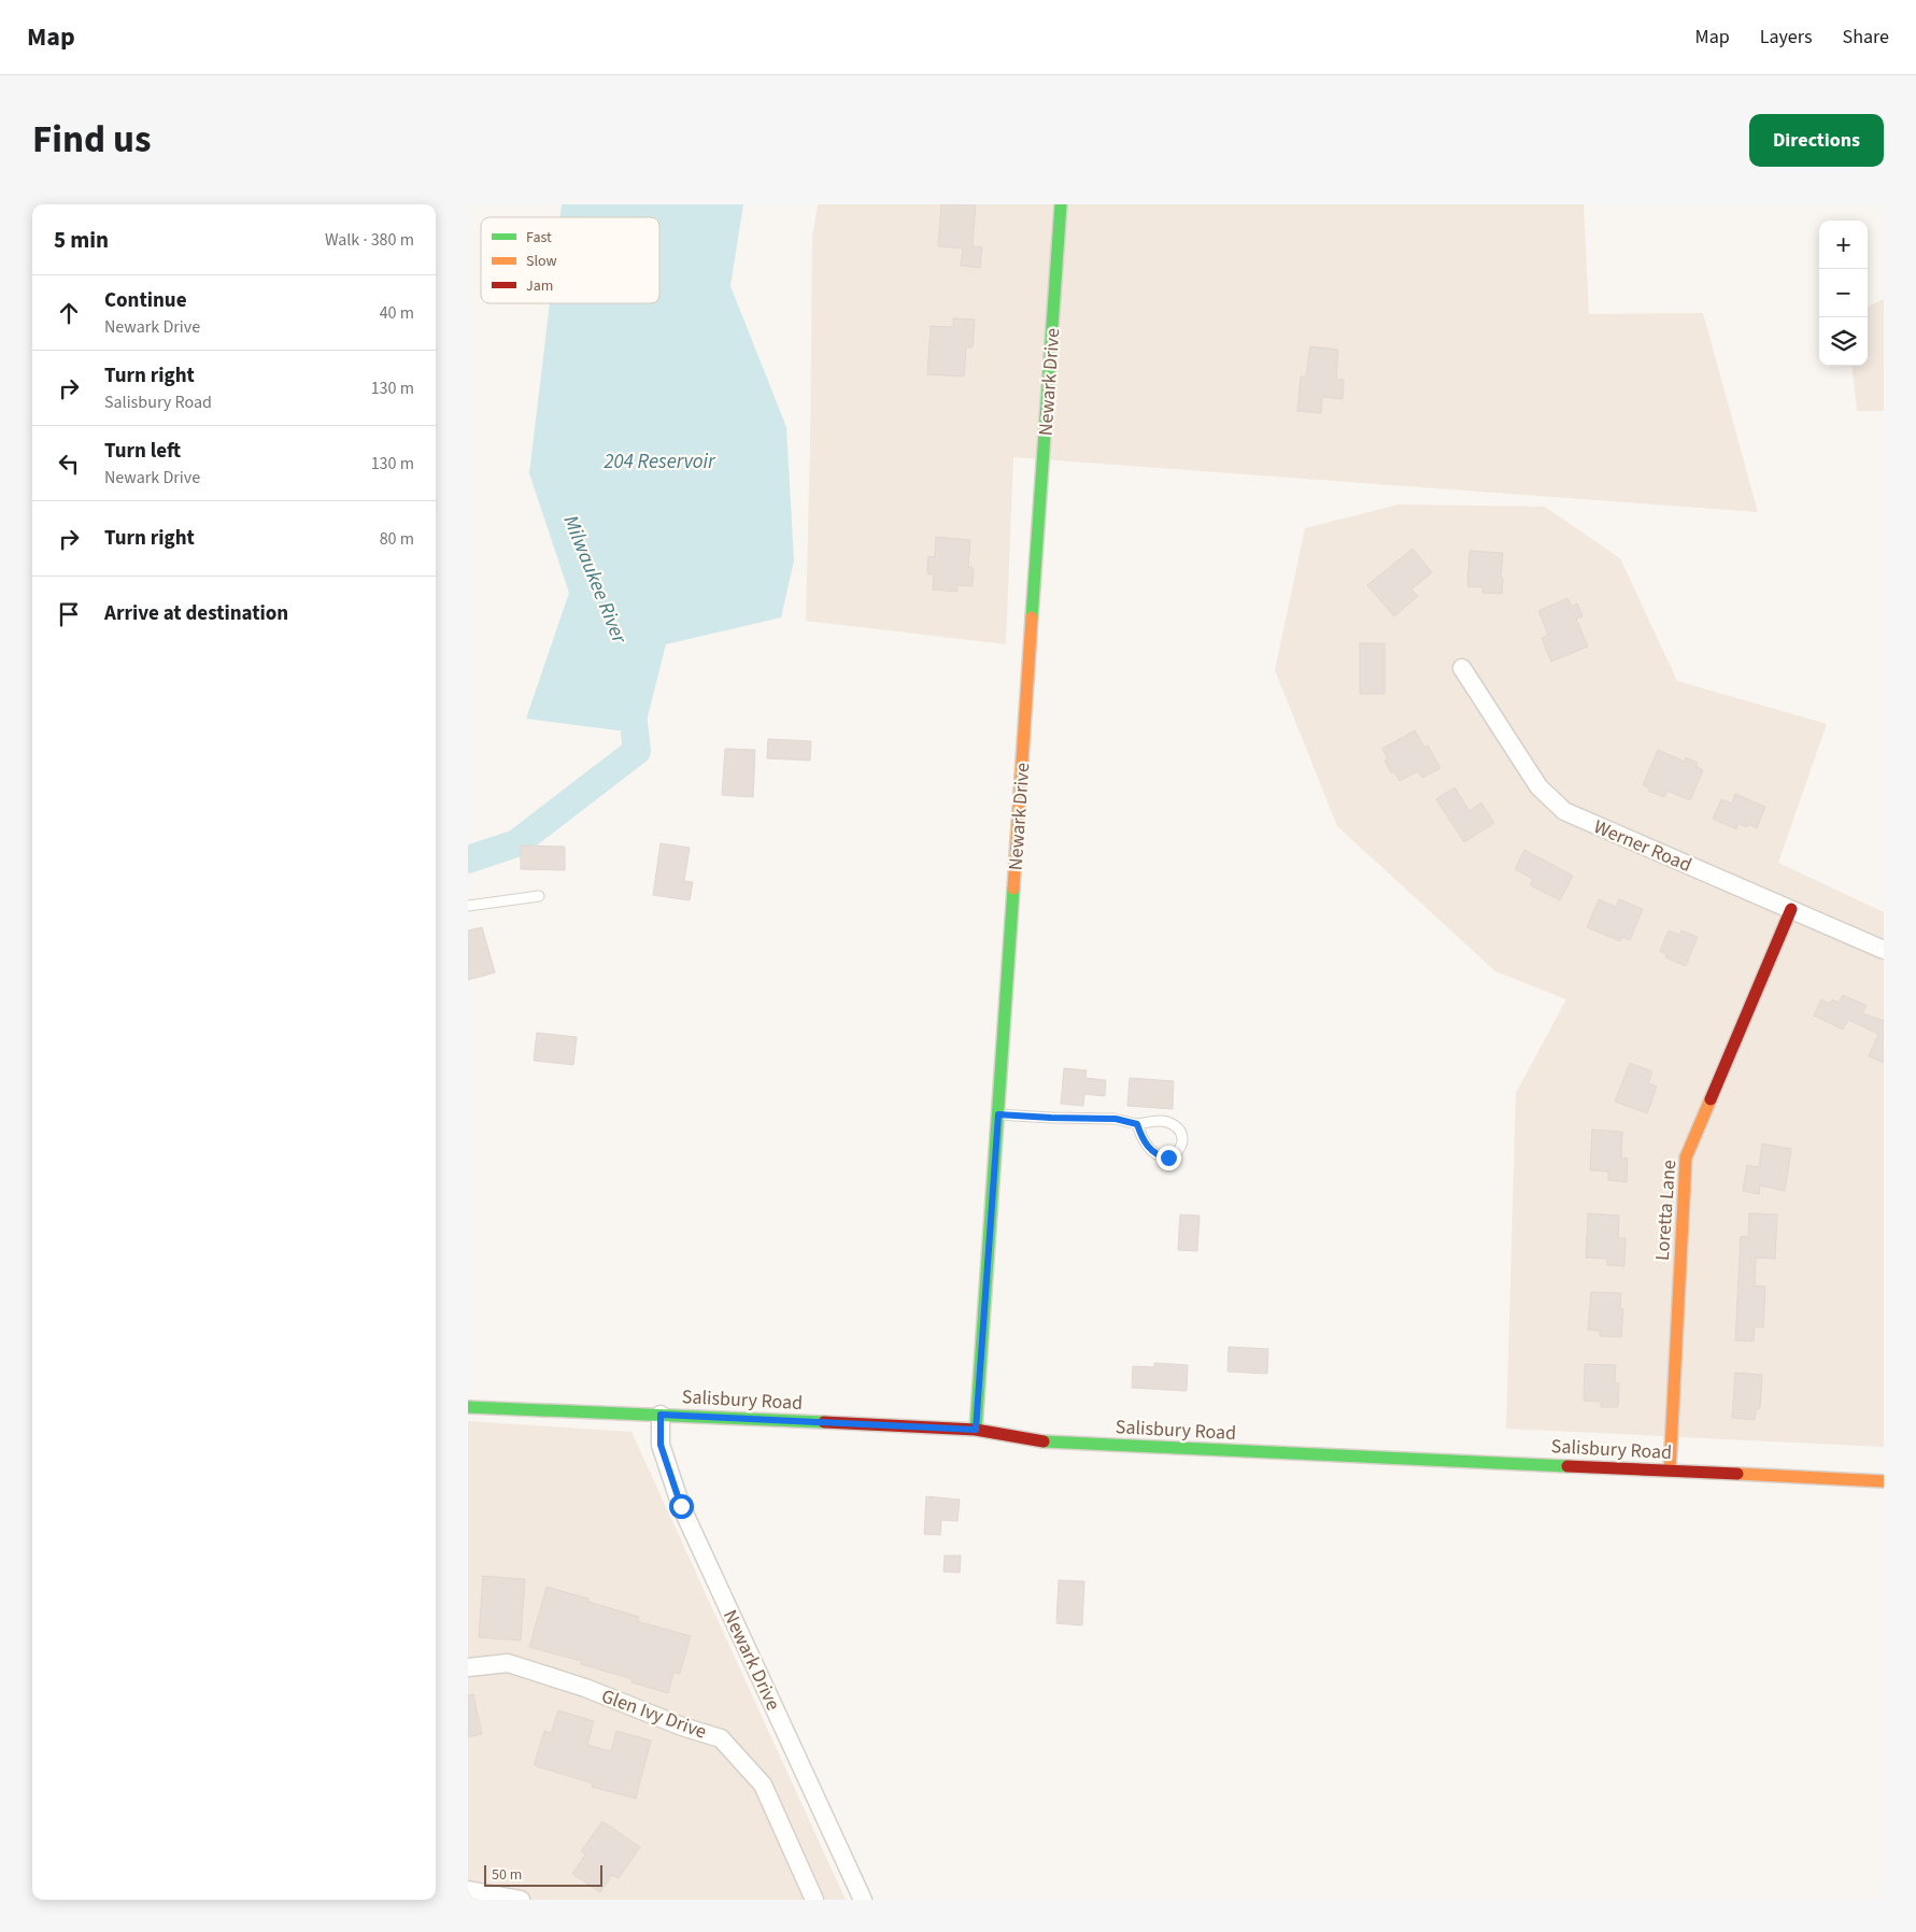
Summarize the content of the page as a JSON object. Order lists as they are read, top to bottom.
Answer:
{
  "streets": {
    "street": [
      "Newark Drive",
      "Werner Road",
      "Loretta Lane",
      "Salisbury Road",
      "Glen Ivy Drive"
    ]
  },
  "crossings": [
    ["Newark Drive", "Salisbury Road"],
    ["Werner Road", "Loretta Lane"],
    ["Loretta Lane", "Salisbury Road"]
  ],
  "water": ["204 Reservoir", "Milwaukee River"],
  "legend": ["Fast", "Slow", "Jam"],
  "scale_bar": "50 m",
  "page": {
    "header": "Map",
    "nav": ["Map", "Layers", "Share"],
    "title": "Find us",
    "buttons": "Directions",
    "heading": ["5 min", "Walk · 380 m"],
    "map_buttons": ["+", "−"],
    "list": [
      ["Continue", "Newark Drive", "40 m"],
      ["Turn right", "Salisbury Road", "130 m"],
      ["Turn left", "Newark Drive", "130 m"],
      ["Turn right", "80 m"],
      "Arrive at destination"
    ],
    "scale": "50 m"
  }
}
